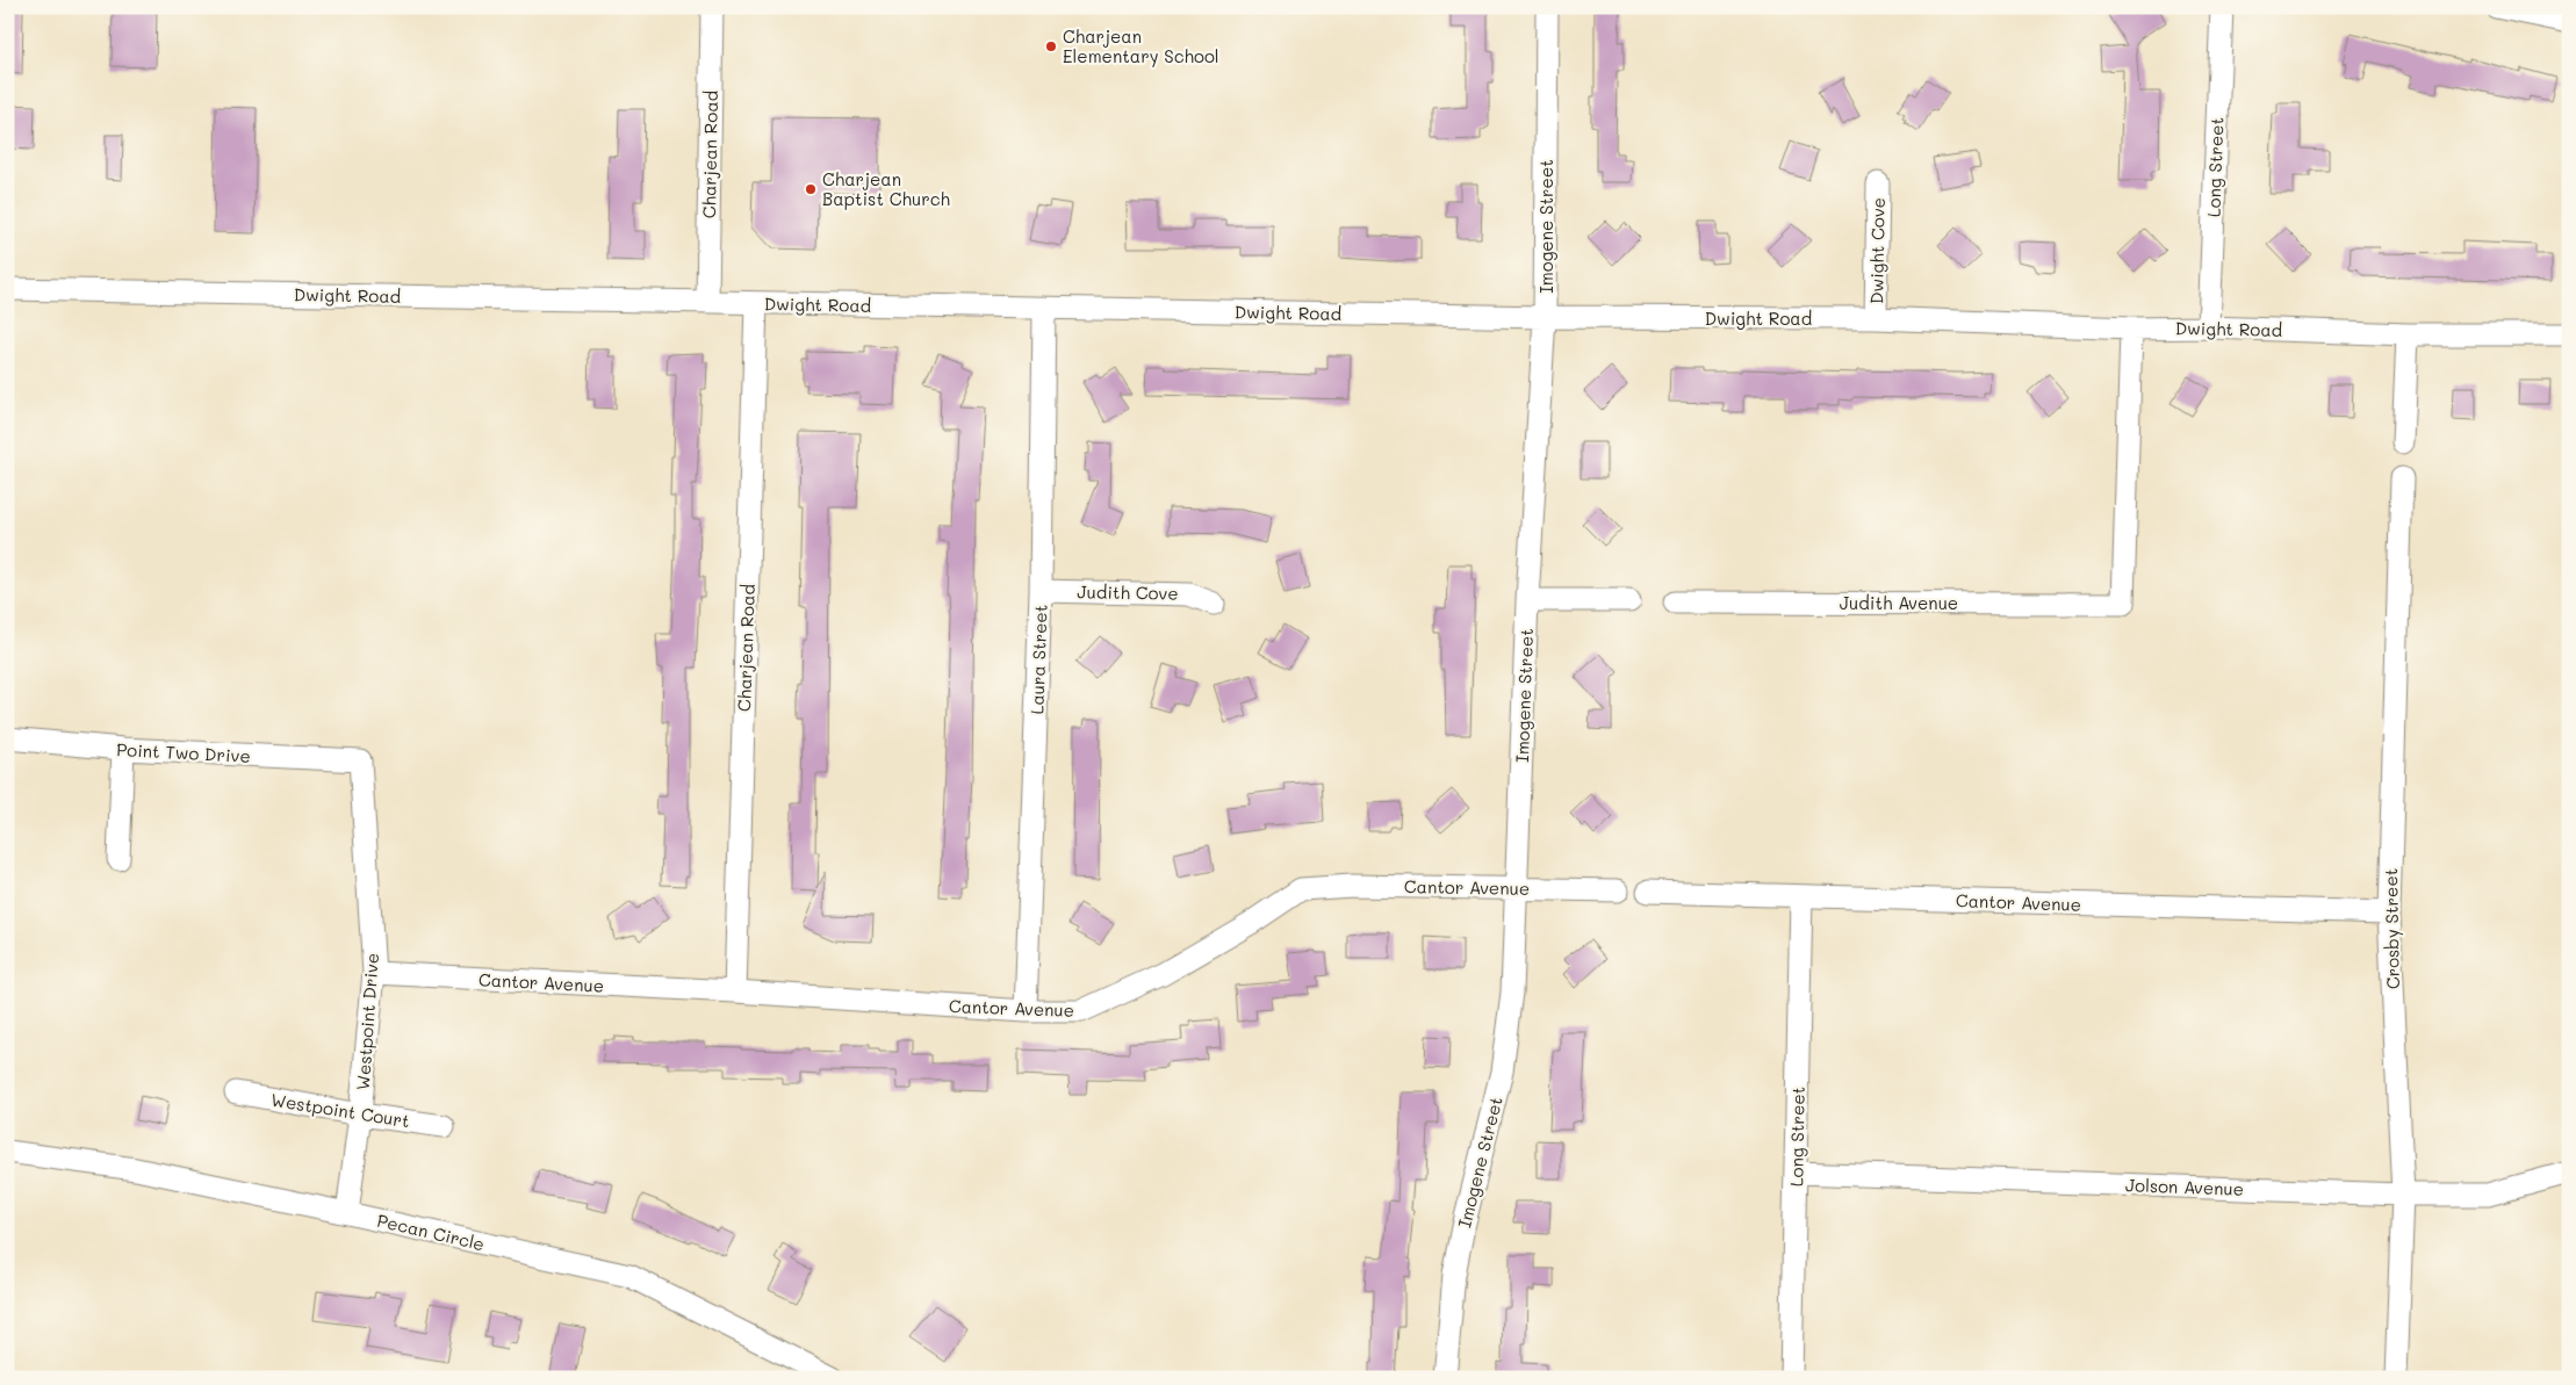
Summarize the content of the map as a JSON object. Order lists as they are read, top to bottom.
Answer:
{
  "streets": {
    "street": [
      "Charjean Road",
      "Long Street",
      "Imogene Street",
      "Dwight Cove",
      "Dwight Road",
      "Judith Cove",
      "Judith Avenue",
      "Laura Street",
      "Point Two Drive",
      "Cantor Avenue",
      "Crosby Street",
      "Westpoint Drive",
      "Westpoint Court",
      "Jolson Avenue",
      "Pecan Circle"
    ]
  },
  "crossings": [
    ["Charjean Road", "Dwight Road"],
    ["Charjean Road", "Cantor Avenue"],
    ["Long Street", "Dwight Road"],
    ["Long Street", "Cantor Avenue"],
    ["Long Street", "Jolson Avenue"],
    ["Imogene Street", "Dwight Road"],
    ["Imogene Street", "Cantor Avenue"],
    ["Dwight Cove", "Dwight Road"],
    ["Dwight Road", "Judith Avenue"],
    ["Dwight Road", "Laura Street"],
    ["Judith Cove", "Laura Street"],
    ["Laura Street", "Cantor Avenue"],
    ["Point Two Drive", "Westpoint Drive"],
    ["Cantor Avenue", "Crosby Street"],
    ["Cantor Avenue", "Westpoint Drive"],
    ["Crosby Street", "Jolson Avenue"],
    ["Westpoint Drive", "Westpoint Court"],
    ["Westpoint Drive", "Pecan Circle"]
  ],
  "places": ["Charjean Elementary School", "Charjean Baptist Church"]
}
